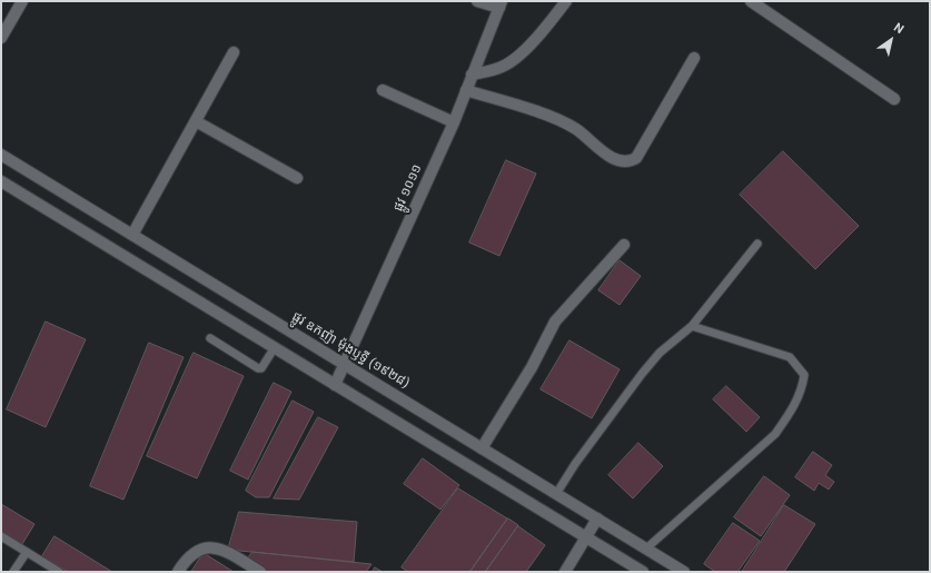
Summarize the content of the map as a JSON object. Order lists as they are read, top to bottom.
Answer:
{
  "streets": {
    "street": ["ផ្លូវ ១០១១", "ផ្លូវ ឧកញ៉ា ម៉ុងឫទ្ធី (១៩២៨)"]
  },
  "crossings": [
    ["ផ្លូវ ១០១១", "ផ្លូវ ឧកញ៉ា ម៉ុងឫទ្ធី (១៩២៨)"]
  ],
  "north": "top right"
}
